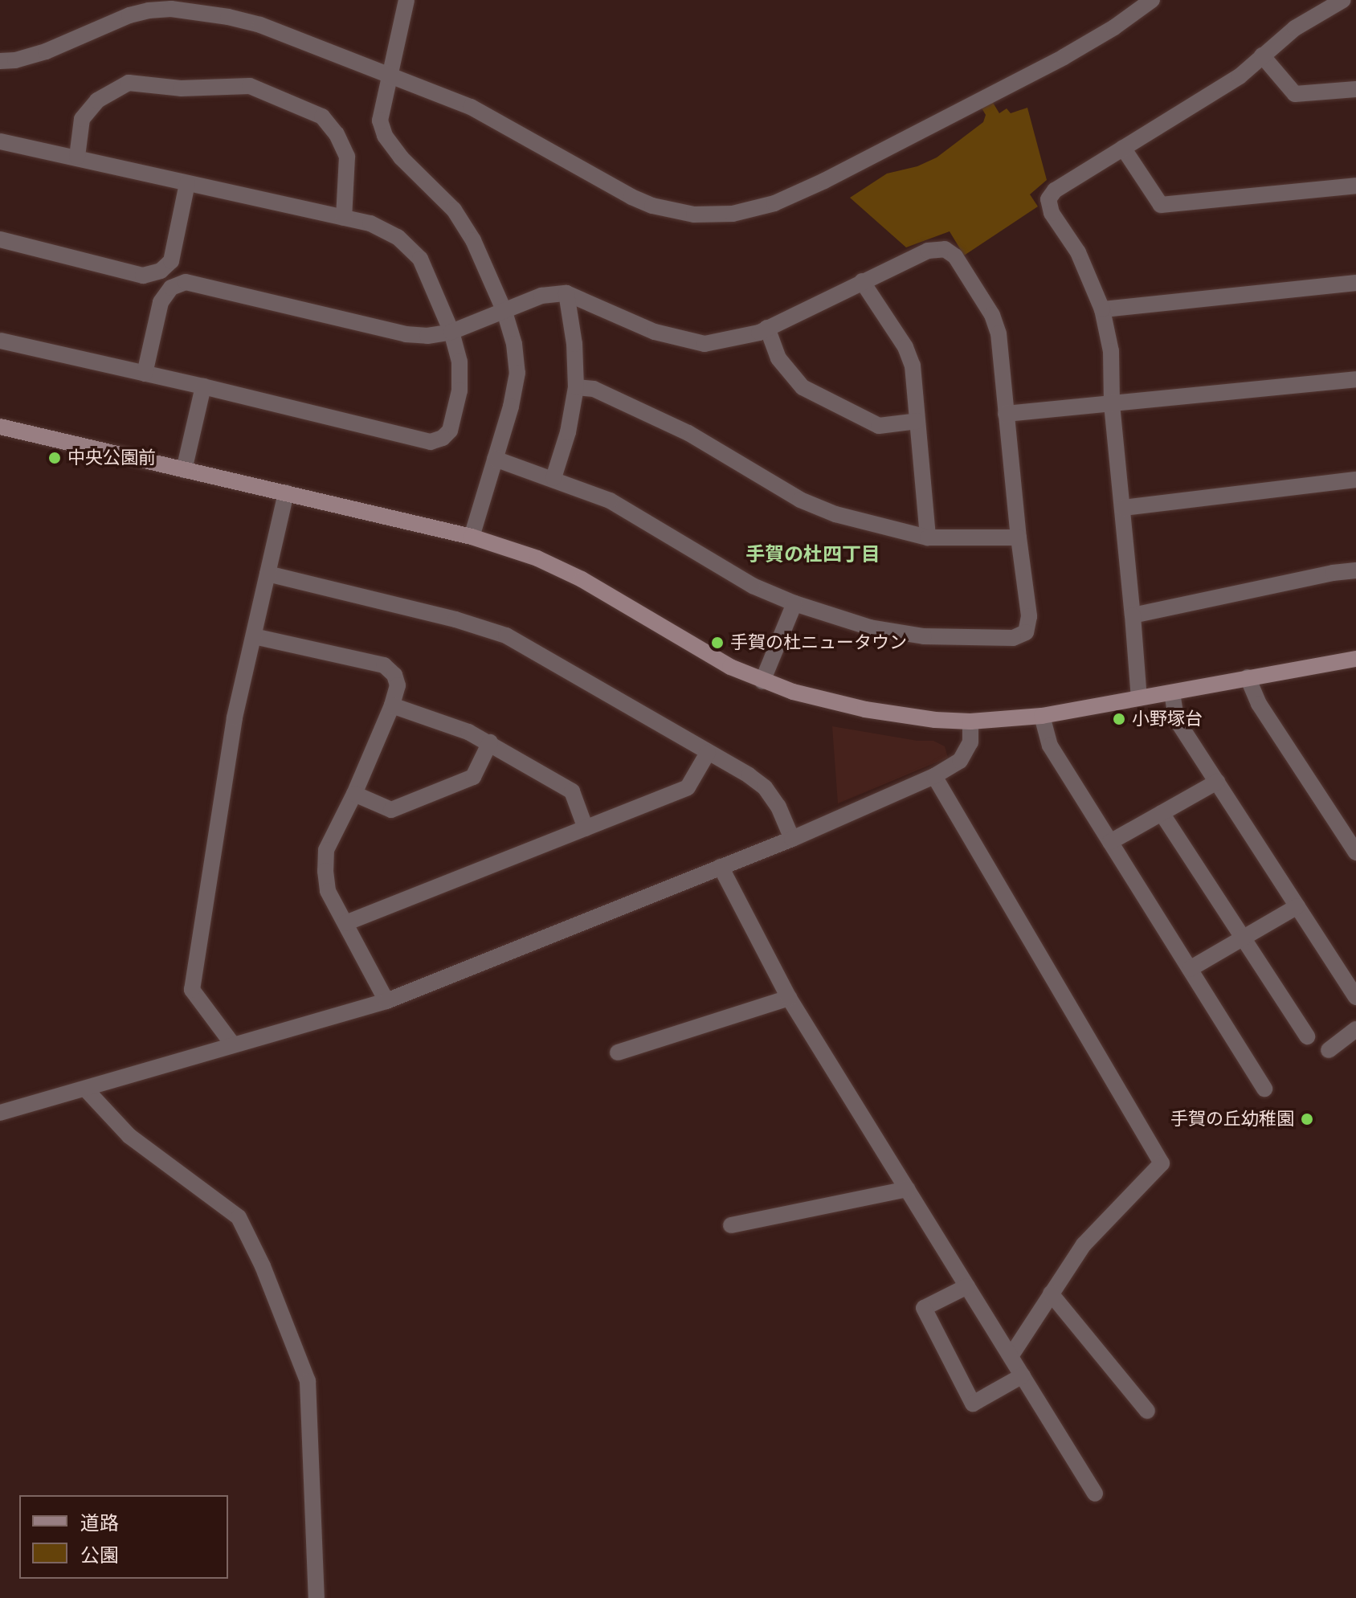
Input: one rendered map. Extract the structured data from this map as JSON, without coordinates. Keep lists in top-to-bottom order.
{
  "districts": ["手賀の杜四丁目"],
  "places": [
    "中央公園前",
    "手賀の杜ニュータウン",
    "小野塚台",
    "手賀の丘幼稚園"
  ],
  "legend": ["道路", "公園"]
}
